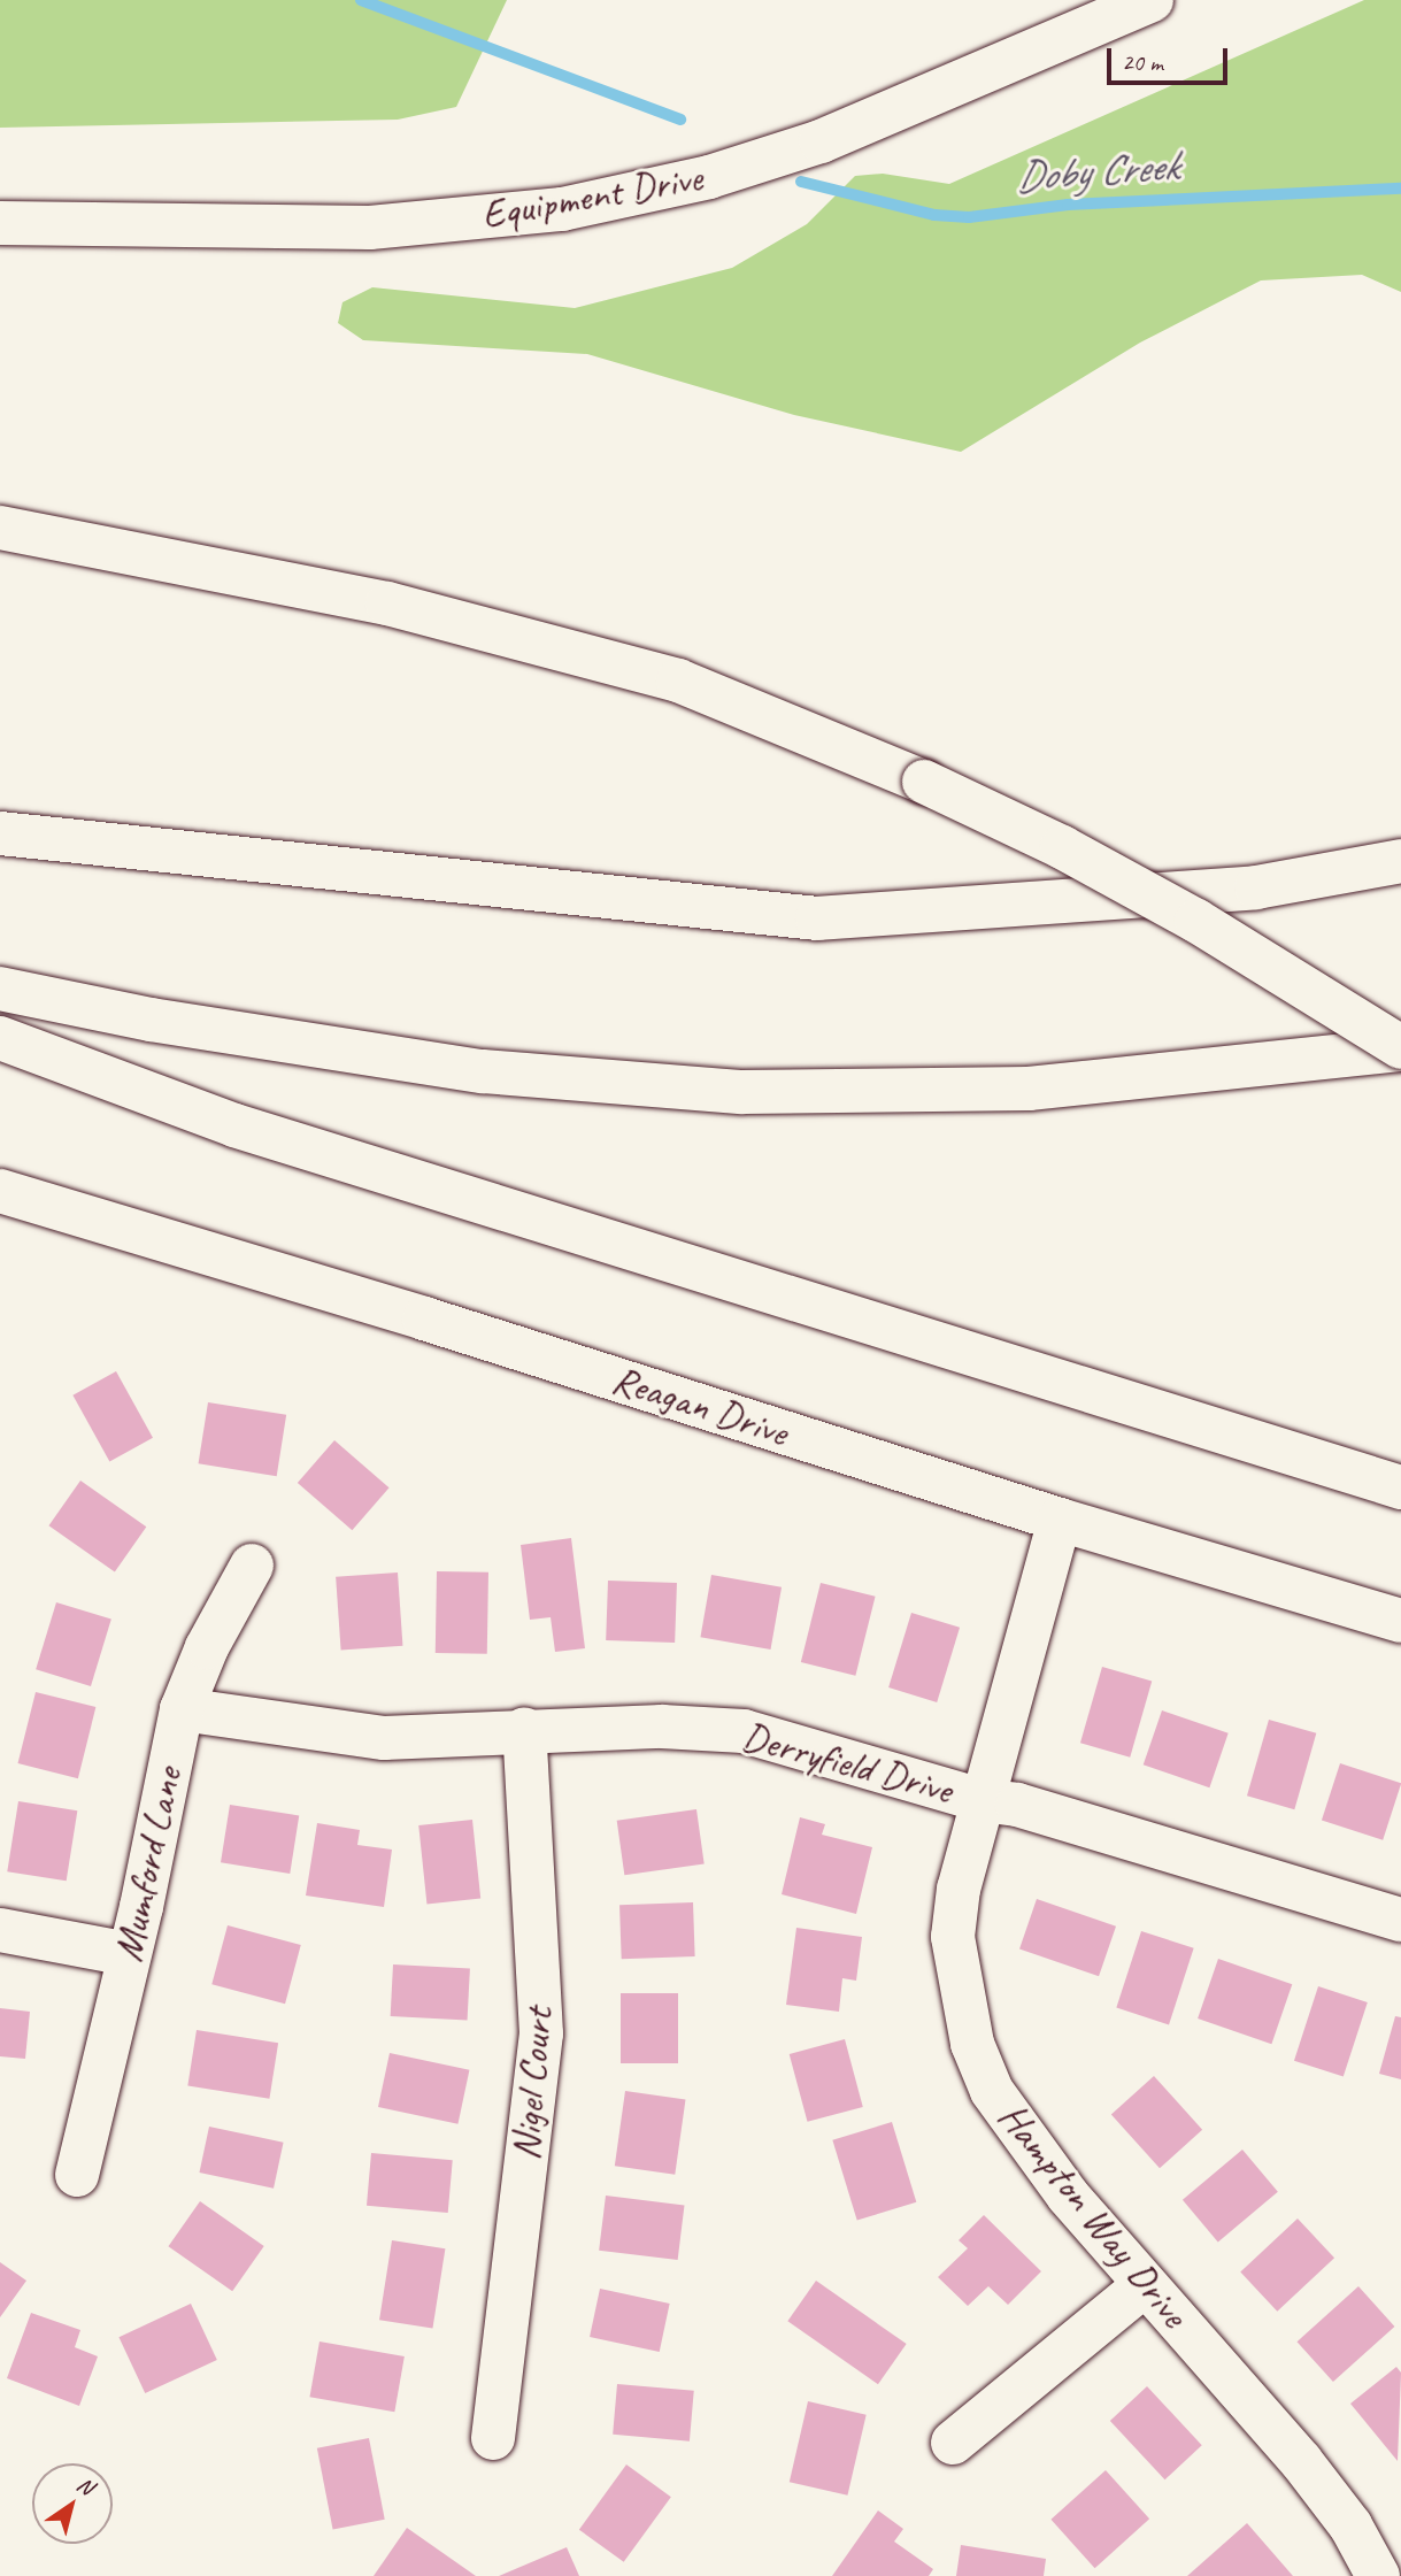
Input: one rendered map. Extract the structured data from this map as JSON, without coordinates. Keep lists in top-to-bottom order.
{
  "streets": {
    "main road": [
      "Equipment Drive",
      "Reagan Drive",
      "Derryfield Drive",
      "Mumford Lane",
      "Nigel Court",
      "Hampton Way Drive"
    ]
  },
  "crossings": [
    ["Reagan Drive", "Hampton Way Drive"],
    ["Derryfield Drive", "Mumford Lane"],
    ["Derryfield Drive", "Nigel Court"],
    ["Derryfield Drive", "Hampton Way Drive"]
  ],
  "water": ["Doby Creek"],
  "scale_bar": "20 m",
  "north": "top right"
}
